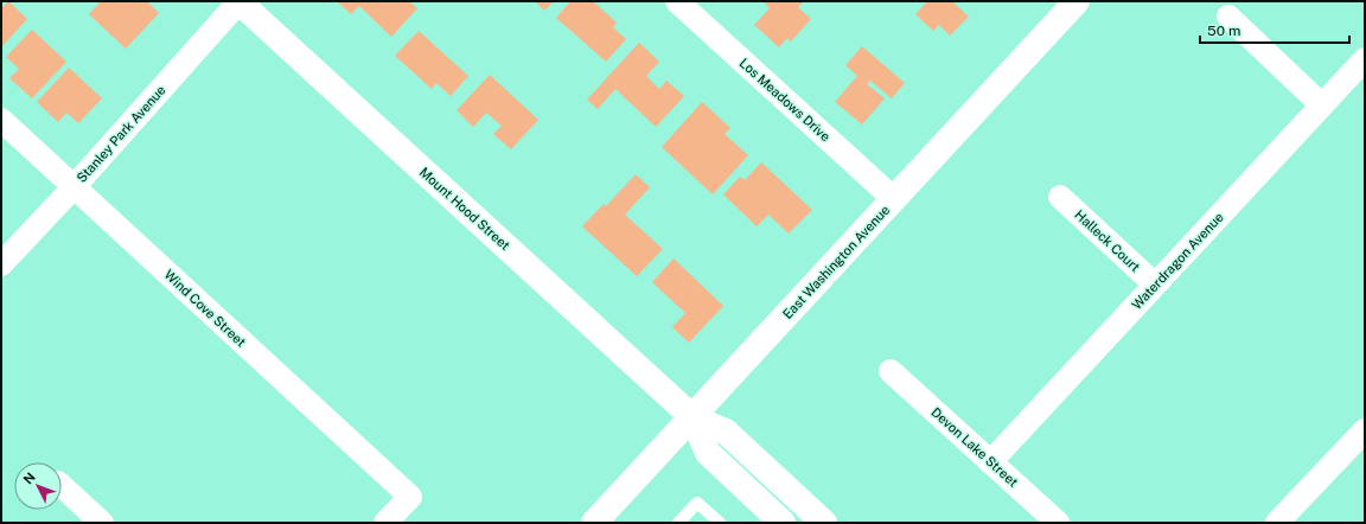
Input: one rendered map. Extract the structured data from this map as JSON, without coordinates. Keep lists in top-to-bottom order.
{
  "streets": {
    "street": [
      "Los Meadows Drive",
      "Stanley Park Avenue",
      "Mount Hood Street",
      "Halleck Court",
      "Waterdragon Avenue",
      "East Washington Avenue",
      "Wind Cove Street",
      "Devon Lake Street"
    ]
  },
  "crossings": [
    ["Los Meadows Drive", "East Washington Avenue"],
    ["Stanley Park Avenue", "Mount Hood Street"],
    ["Stanley Park Avenue", "Wind Cove Street"],
    ["Mount Hood Street", "East Washington Avenue"],
    ["Halleck Court", "Waterdragon Avenue"],
    ["Waterdragon Avenue", "Devon Lake Street"]
  ],
  "scale_bar": "50 m",
  "north": "top left"
}
